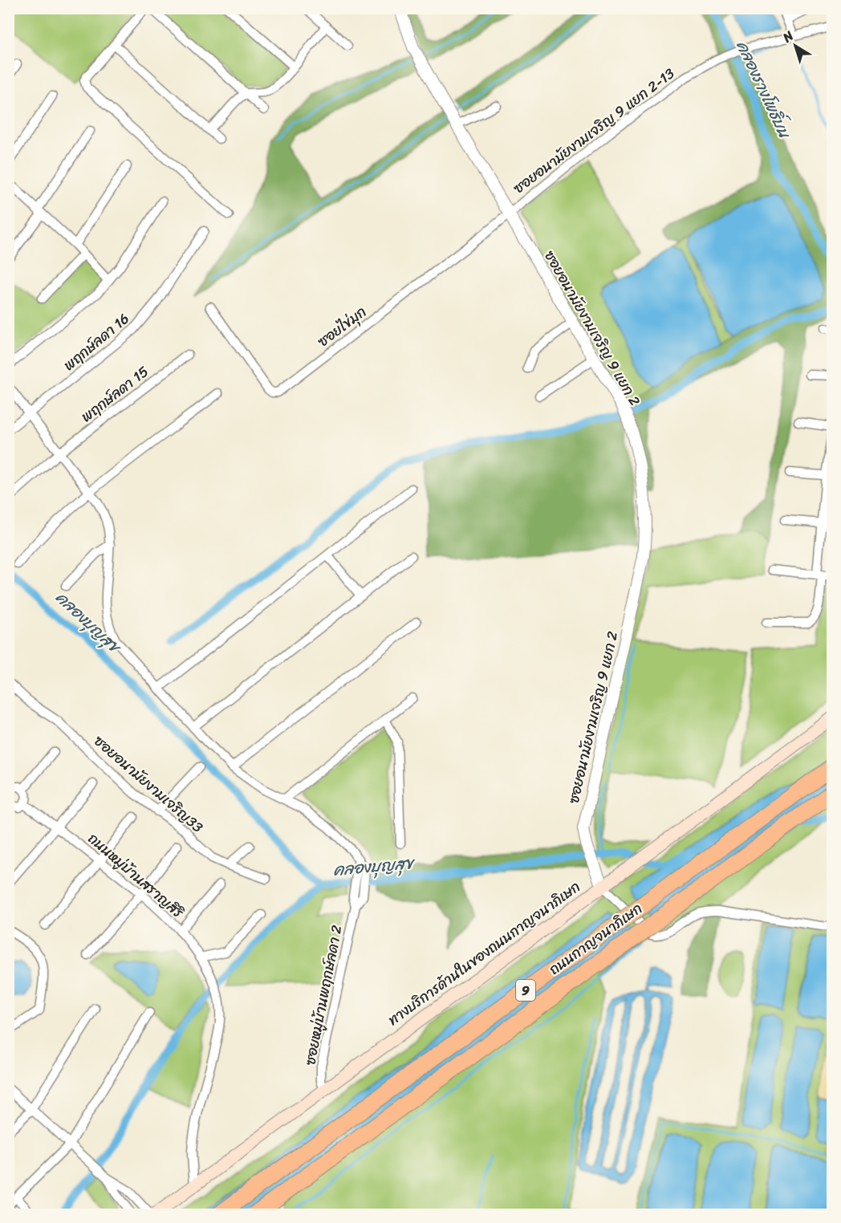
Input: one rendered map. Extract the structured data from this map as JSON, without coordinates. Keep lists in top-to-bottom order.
{
  "streets": {
    "highway": ["ถนนกาญจนาภิเษก", "9"],
    "main road": ["ทางบริการด้านในของถนนกาญจนาภิเษก"],
    "street": [
      "ซอยอนามัยงามเจริญ 9 แยก 2-13",
      "ซอยไข่มุก",
      "ซอยอนามัยงามเจริญ 9 แยก 2",
      "พฤกษ์ลดา 16",
      "พฤกษ์ลดา 15",
      "ซอยอนามัยงามเจริญ33",
      "ถนนหมู่บ้านสราญสิริ",
      "ซอยหมู่บ้านพฤกษ์ลดา 2"
    ]
  },
  "crossings": [
    ["ซอยอนามัยงามเจริญ 9 แยก 2-13", "ซอยไข่มุก"],
    ["ซอยอนามัยงามเจริญ 9 แยก 2-13", "ซอยอนามัยงามเจริญ 9 แยก 2"],
    ["ซอยไข่มุก", "ซอยอนามัยงามเจริญ 9 แยก 2"],
    ["ซอยอนามัยงามเจริญ 9 แยก 2", "ทางบริการด้านในของถนนกาญจนาภิเษก"],
    ["ถนนหมู่บ้านสราญสิริ", "ทางบริการด้านในของถนนกาญจนาภิเษก"],
    ["ทางบริการด้านในของถนนกาญจนาภิเษก", "ซอยหมู่บ้านพฤกษ์ลดา 2"]
  ],
  "water": ["คลองรางโพธิ์บน", "คลองบุญสุข"],
  "north": "top left"
}
